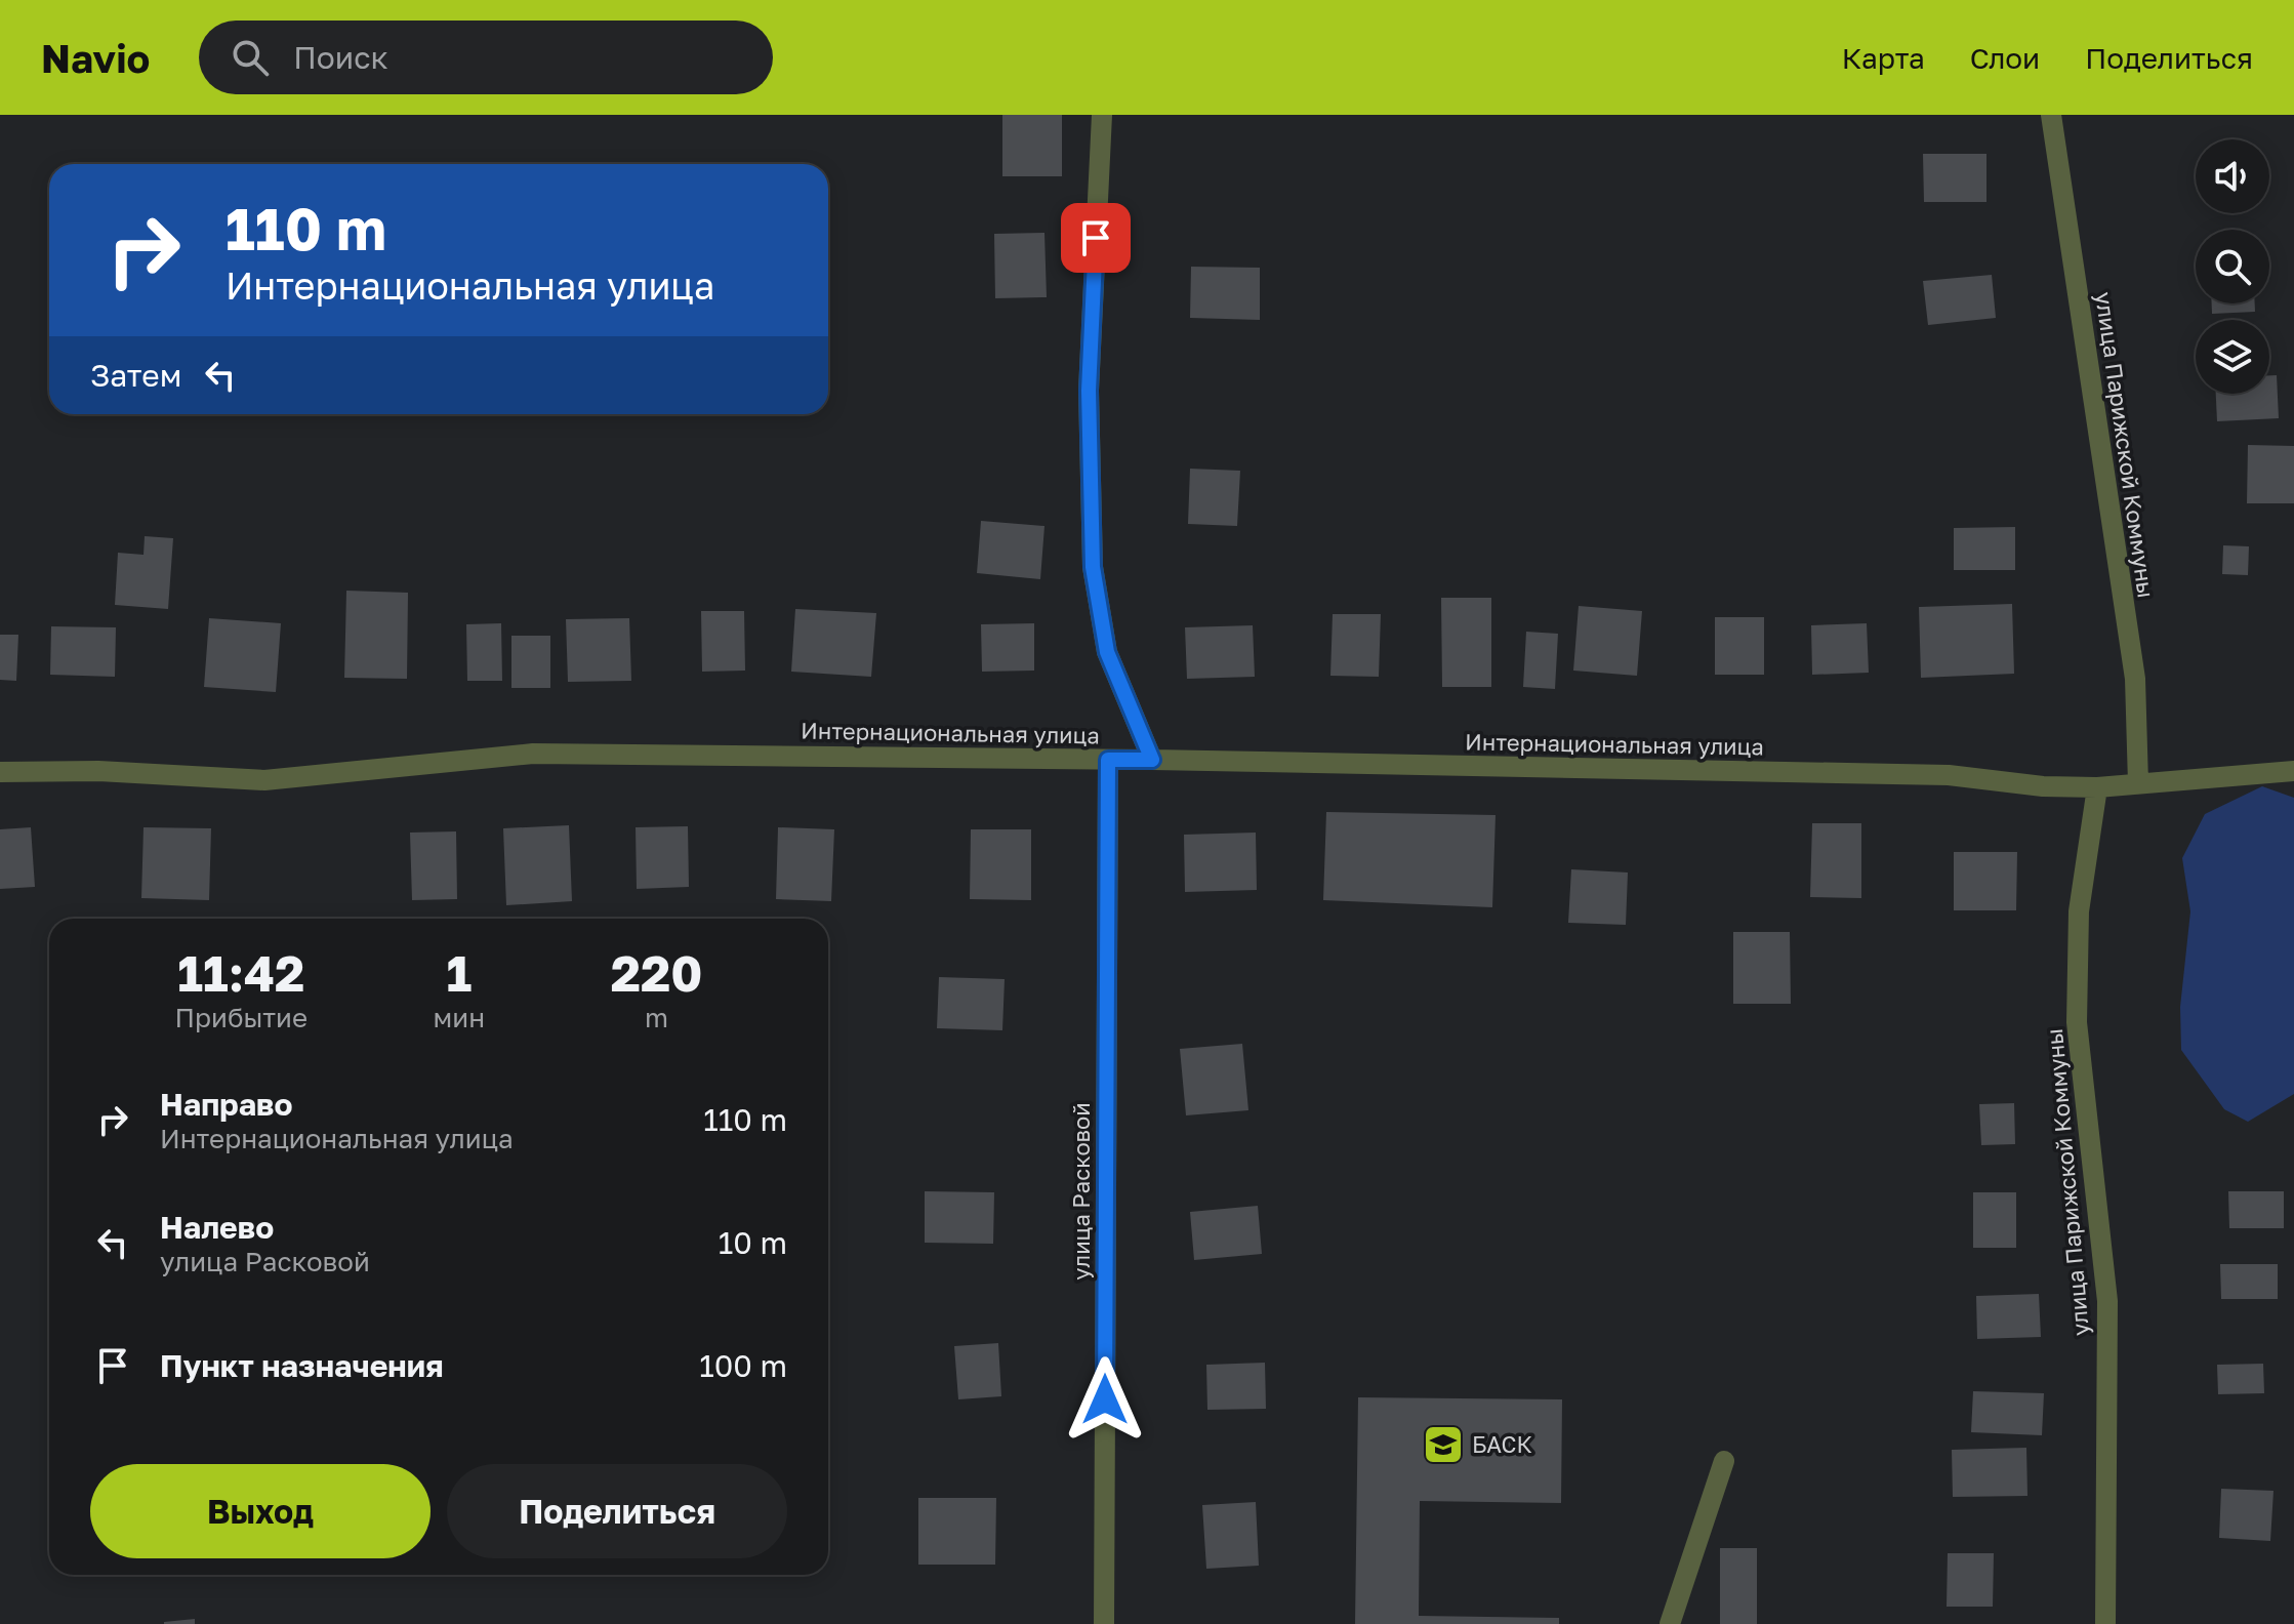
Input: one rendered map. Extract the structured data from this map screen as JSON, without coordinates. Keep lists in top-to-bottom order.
{
  "streets": {
    "street": ["улица Парижской Коммуны", "Интернациональная улица", "улица Расковой"]
  },
  "crossings": [
    ["улица Парижской Коммуны", "Интернациональная улица"],
    ["Интернациональная улица", "улица Расковой"]
  ],
  "places": {
    "school or university": ["БАСК"]
  },
  "page": {
    "header": "Navio",
    "search": "Поиск",
    "nav": ["Карта", "Слои", "Поделиться"],
    "turn": ["110 m", "Интернациональная улица"],
    "then": "Затем",
    "eta": [
      "11:42",
      "Прибытие",
      "1",
      "мин",
      "220",
      "m"
    ],
    "list": [
      {
        "name": "Направо",
        "note": "Интернациональная улица",
        "value": "110 m"
      },
      {
        "name": "Налево",
        "note": "улица Расковой",
        "value": "10 m"
      },
      {
        "name": "Пункт назначения",
        "value": "100 m"
      }
    ],
    "buttons": ["Выход", "Поделиться"]
  }
}
